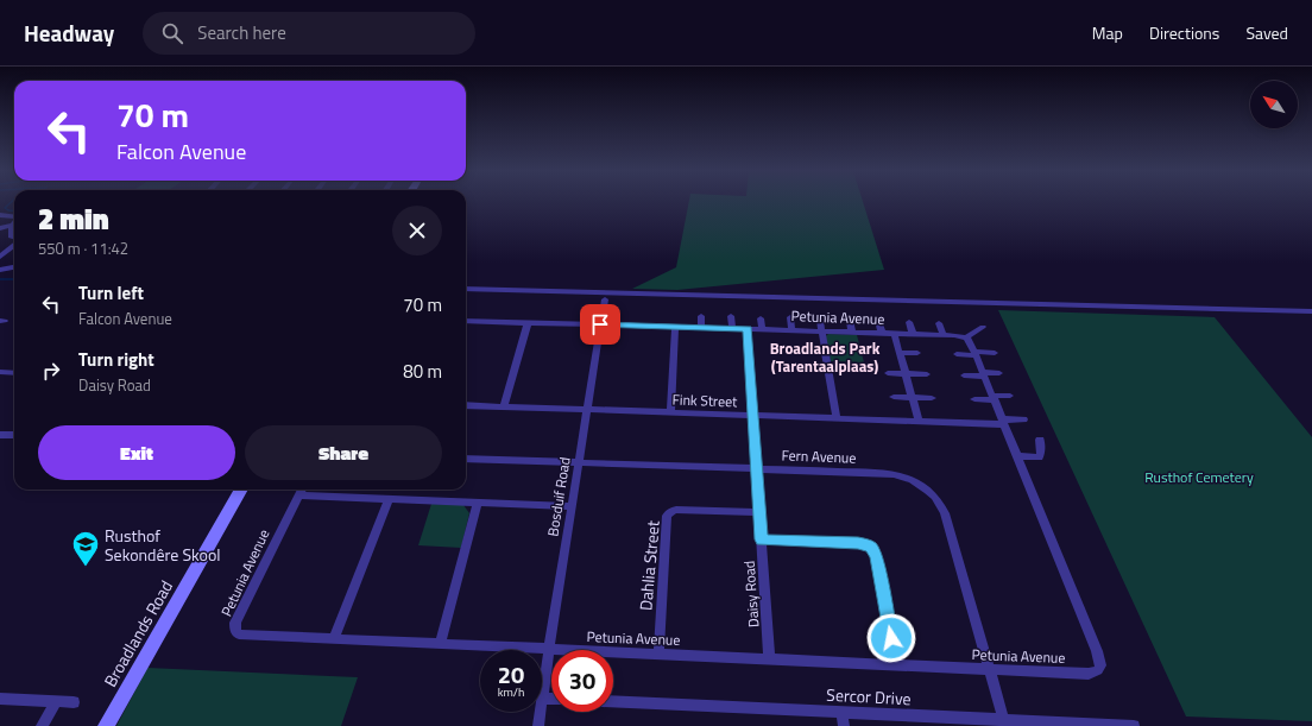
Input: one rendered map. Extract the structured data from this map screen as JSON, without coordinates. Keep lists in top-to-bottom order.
{
  "streets": {
    "main road": ["Broadlands Road"],
    "street": [
      "Petunia Avenue",
      "Fink Street",
      "Fern Avenue",
      "Bosduif Road",
      "Dahlia Street",
      "Daisy Road",
      "Sercor Drive"
    ]
  },
  "crossings": [
    ["Petunia Avenue", "Fink Street"],
    ["Petunia Avenue", "Fern Avenue"],
    ["Petunia Avenue", "Bosduif Road"],
    ["Petunia Avenue", "Dahlia Street"],
    ["Petunia Avenue", "Daisy Road"],
    ["Fink Street", "Bosduif Road"],
    ["Fink Street", "Daisy Road"],
    ["Fern Avenue", "Bosduif Road"],
    ["Fern Avenue", "Daisy Road"],
    ["Fern Avenue", "Sercor Drive"],
    ["Dahlia Street", "Daisy Road"]
  ],
  "districts": ["Broadlands Park (Tarentaalplaas)"],
  "parks": ["Rusthof Cemetery"],
  "places": {
    "school or university": ["Rusthof Sekondêre Skool"]
  },
  "north": "top left",
  "page": {
    "header": "Headway",
    "search": "Search here",
    "nav": ["Map", "Directions", "Saved"],
    "turn": ["70 m", "Falcon Avenue"],
    "heading": ["2 min", "550 m · 11:42"],
    "list": [
      {
        "name": "Turn left",
        "note": "Falcon Avenue",
        "value": "70 m"
      },
      {
        "name": "Turn right",
        "note": "Daisy Road",
        "value": "80 m"
      }
    ],
    "buttons": ["Exit", "Share"],
    "speed": "20 km/h",
    "limit": "30"
  }
}
